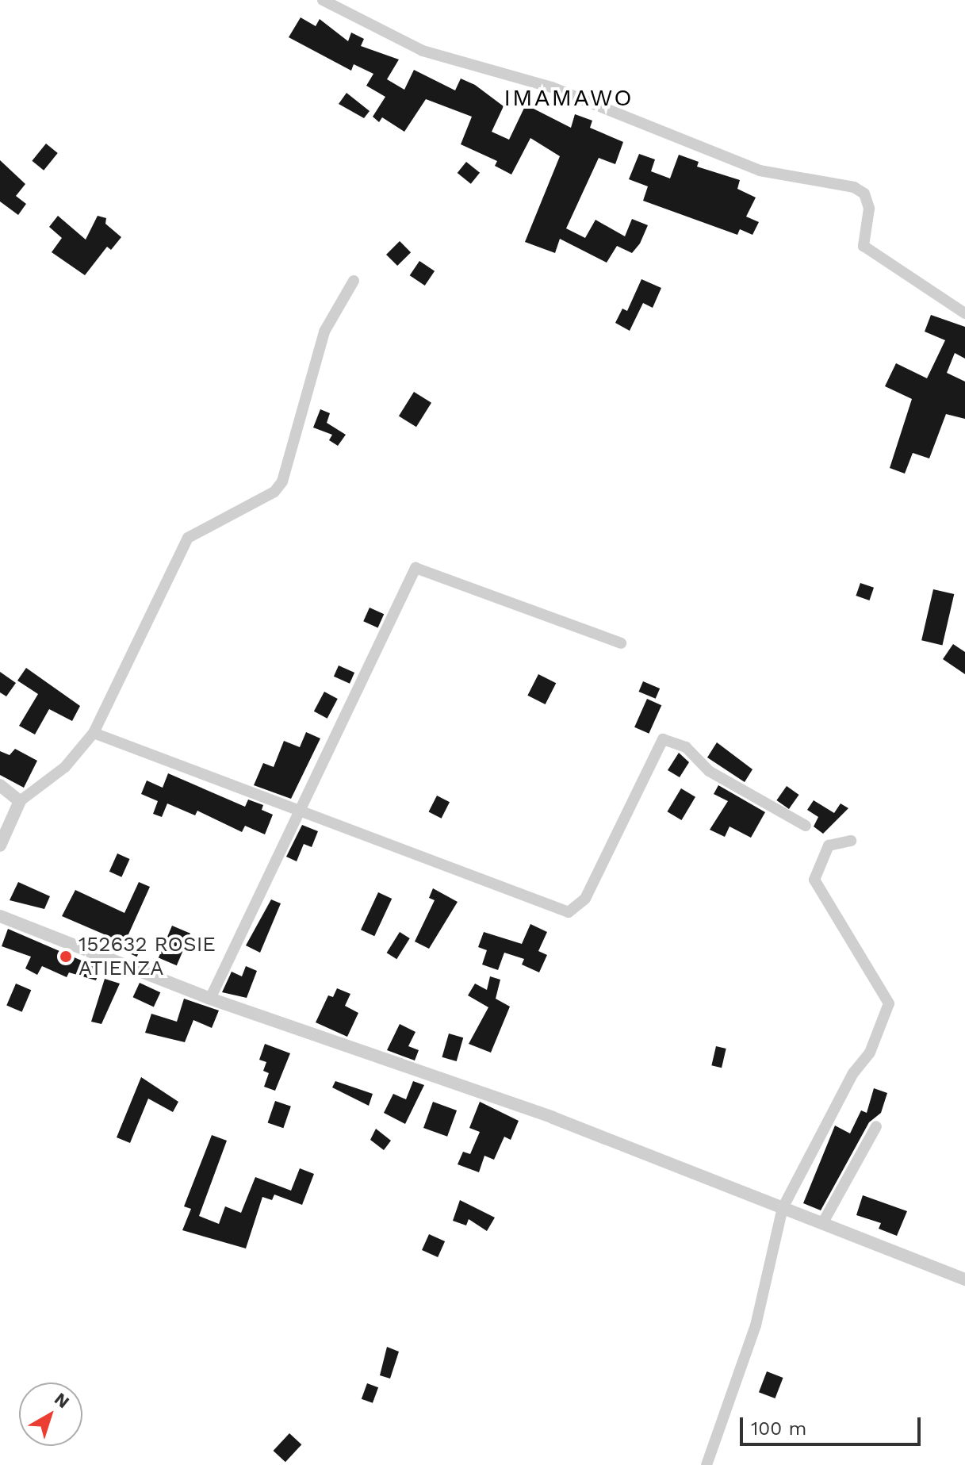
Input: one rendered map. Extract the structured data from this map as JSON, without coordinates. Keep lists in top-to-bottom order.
{
  "districts": ["IMAMAWO"],
  "places": ["152632 ROSIE ATIENZA"],
  "scale_bar": "100 m",
  "north": "top right"
}
